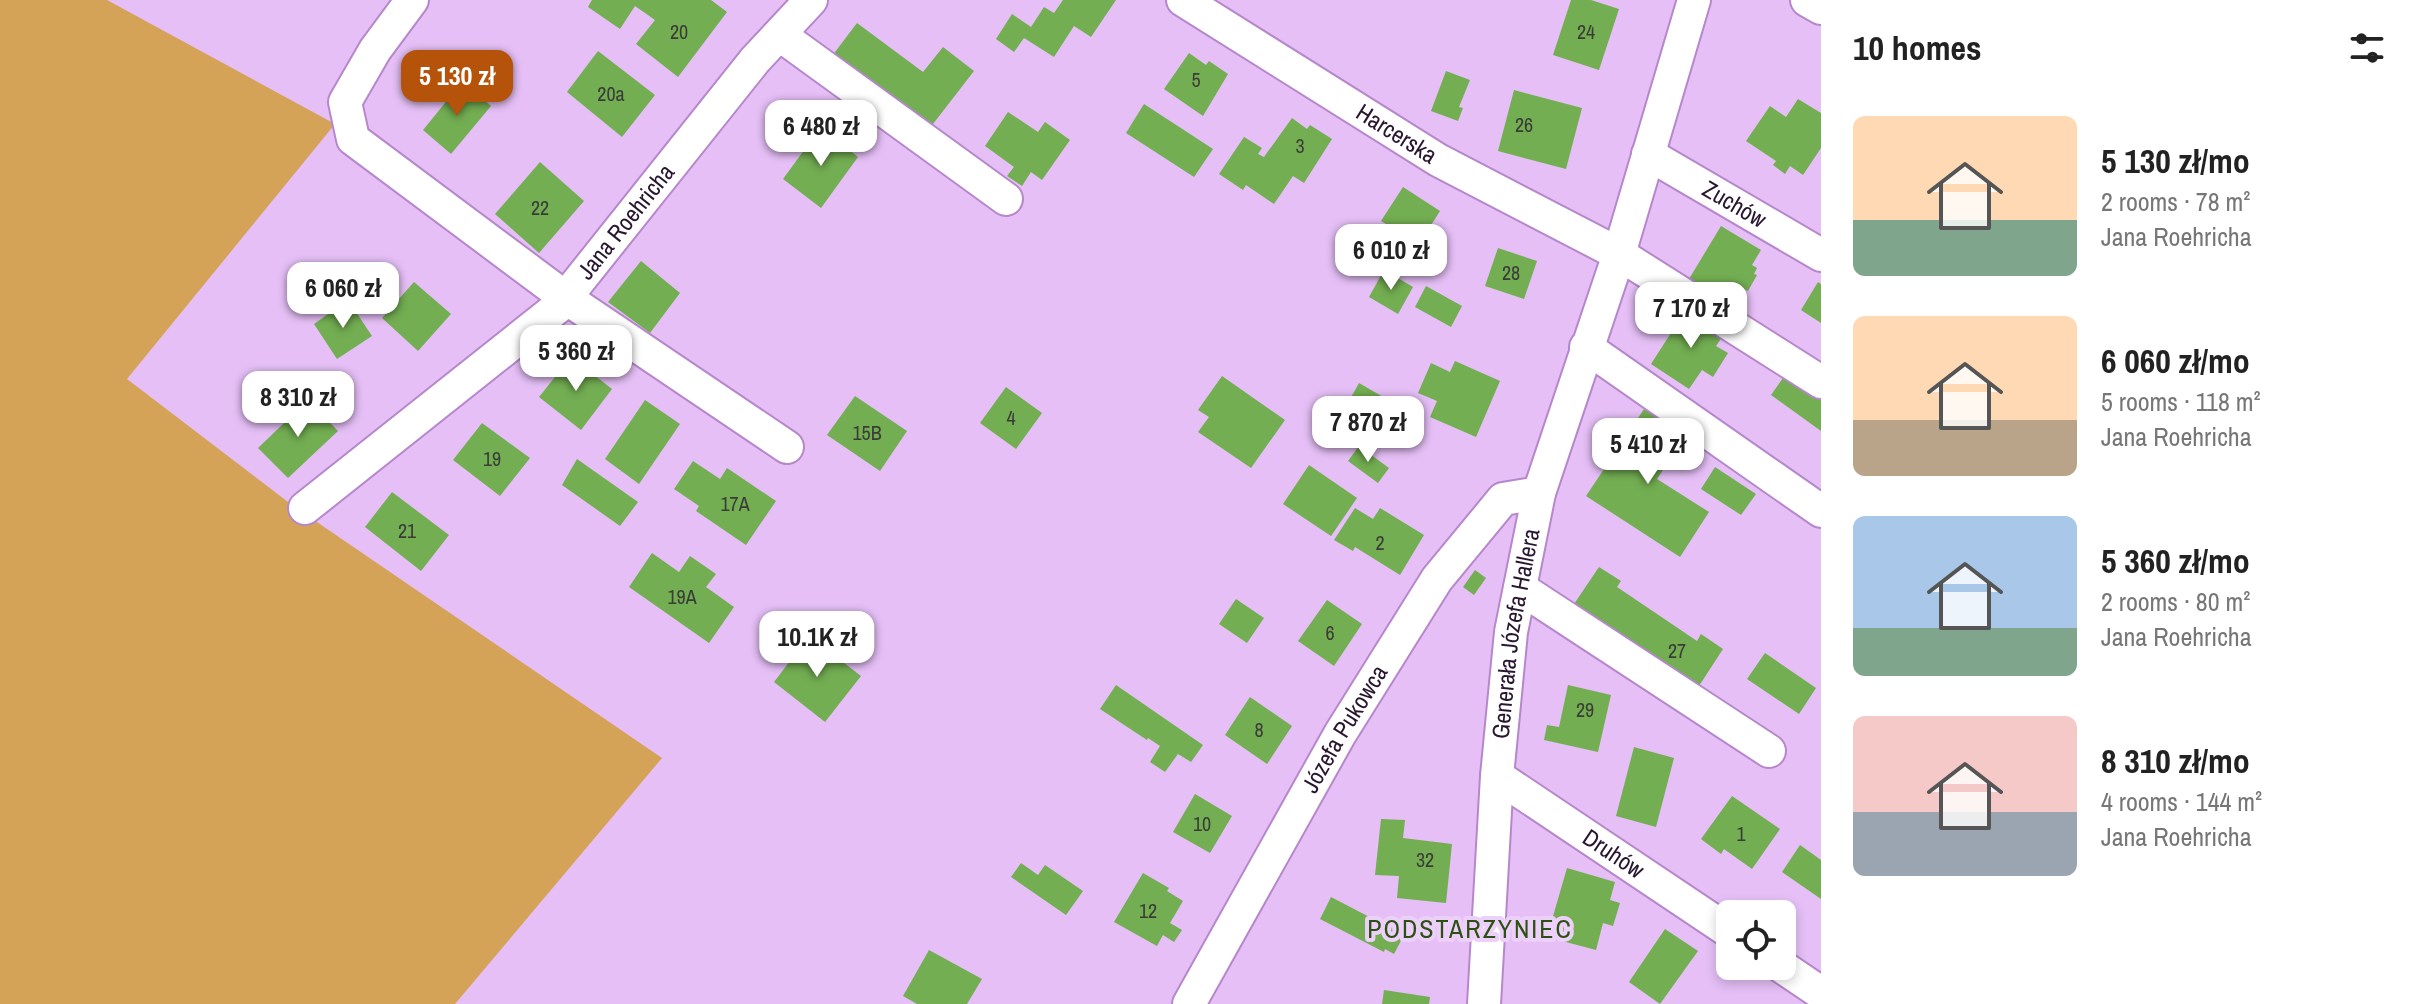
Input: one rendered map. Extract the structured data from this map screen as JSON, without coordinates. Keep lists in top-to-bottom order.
{
  "streets": {
    "street": [
      "Harcerska",
      "Zuchów",
      "Jana Roehricha",
      "Generała Józefa Hallera",
      "Józefa Pukowca",
      "Druhów"
    ]
  },
  "crossings": [
    ["Harcerska", "Generała Józefa Hallera"],
    ["Zuchów", "Generała Józefa Hallera"],
    ["Generała Józefa Hallera", "Józefa Pukowca"],
    ["Generała Józefa Hallera", "Druhów"]
  ],
  "districts": ["PODSTARZYNIEC"],
  "house_numbers": [
    "20",
    "24",
    "5",
    "20a",
    "26",
    "3",
    "22",
    "28",
    "4",
    "15B",
    "19",
    "17A",
    "21",
    "2",
    "19A",
    "6",
    "27",
    "29",
    "8",
    "10",
    "1",
    "32",
    "12"
  ],
  "page": {
    "heading": "10 homes",
    "price": [
      "5 130 zł",
      "6 480 zł",
      "6 010 zł",
      "6 060 zł",
      "7 170 zł",
      "5 360 zł",
      "8 310 zł",
      "7 870 zł",
      "5 410 zł",
      "10.1K zł"
    ],
    "list": [
      {
        "name": "5 130 zł/mo",
        "note": "2 rooms · 78 m² · Jana Roehricha"
      },
      {
        "name": "6 060 zł/mo",
        "note": "5 rooms · 118 m² · Jana Roehricha"
      },
      {
        "name": "5 360 zł/mo",
        "note": "2 rooms · 80 m² · Jana Roehricha"
      },
      {
        "name": "8 310 zł/mo",
        "note": "4 rooms · 144 m² · Jana Roehricha"
      }
    ]
  }
}
